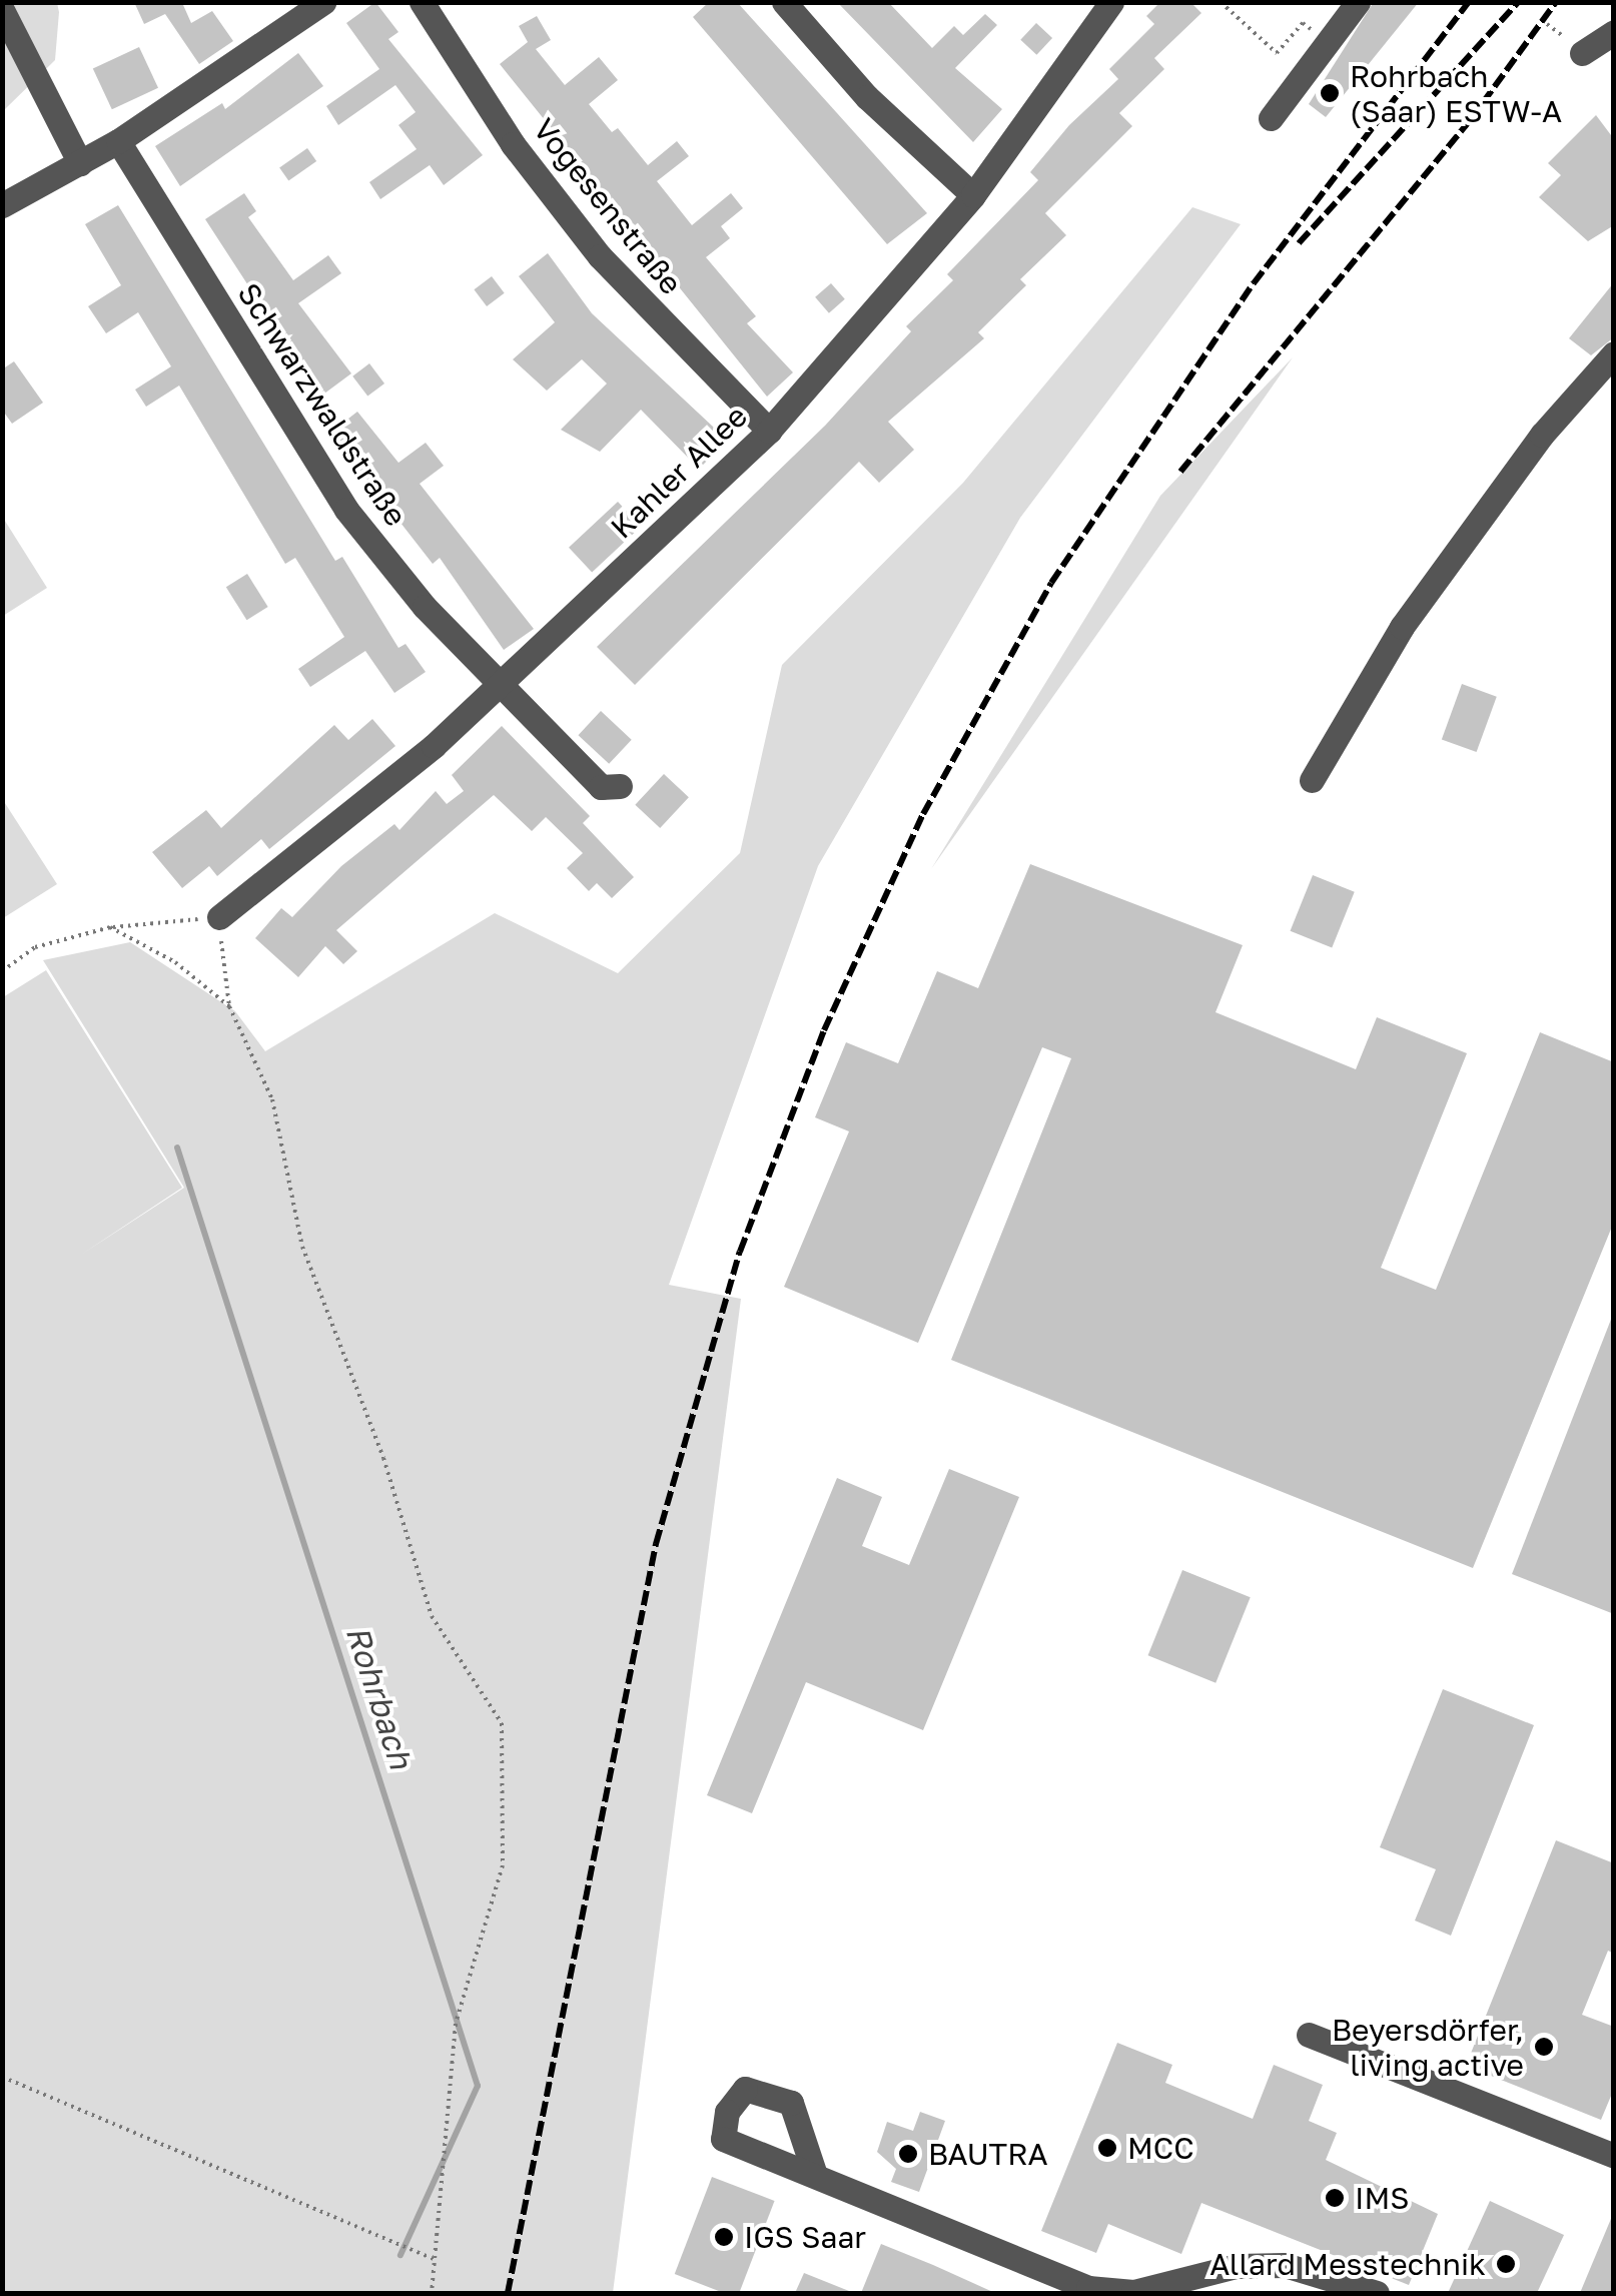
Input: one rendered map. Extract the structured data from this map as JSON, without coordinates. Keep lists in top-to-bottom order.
{
  "streets": {
    "street": ["Vogesenstraße", "Schwarzwaldstraße", "Kahler Allee"]
  },
  "crossings": [
    ["Vogesenstraße", "Kahler Allee"],
    ["Schwarzwaldstraße", "Kahler Allee"]
  ],
  "water": ["Rohrbach"],
  "places": [
    "Rohrbach (Saar) ESTW-A",
    "Beyersdörfer, living active",
    "MCC",
    "BAUTRA",
    "IMS",
    "IGS Saar",
    "Allard Messtechnik"
  ]
}
